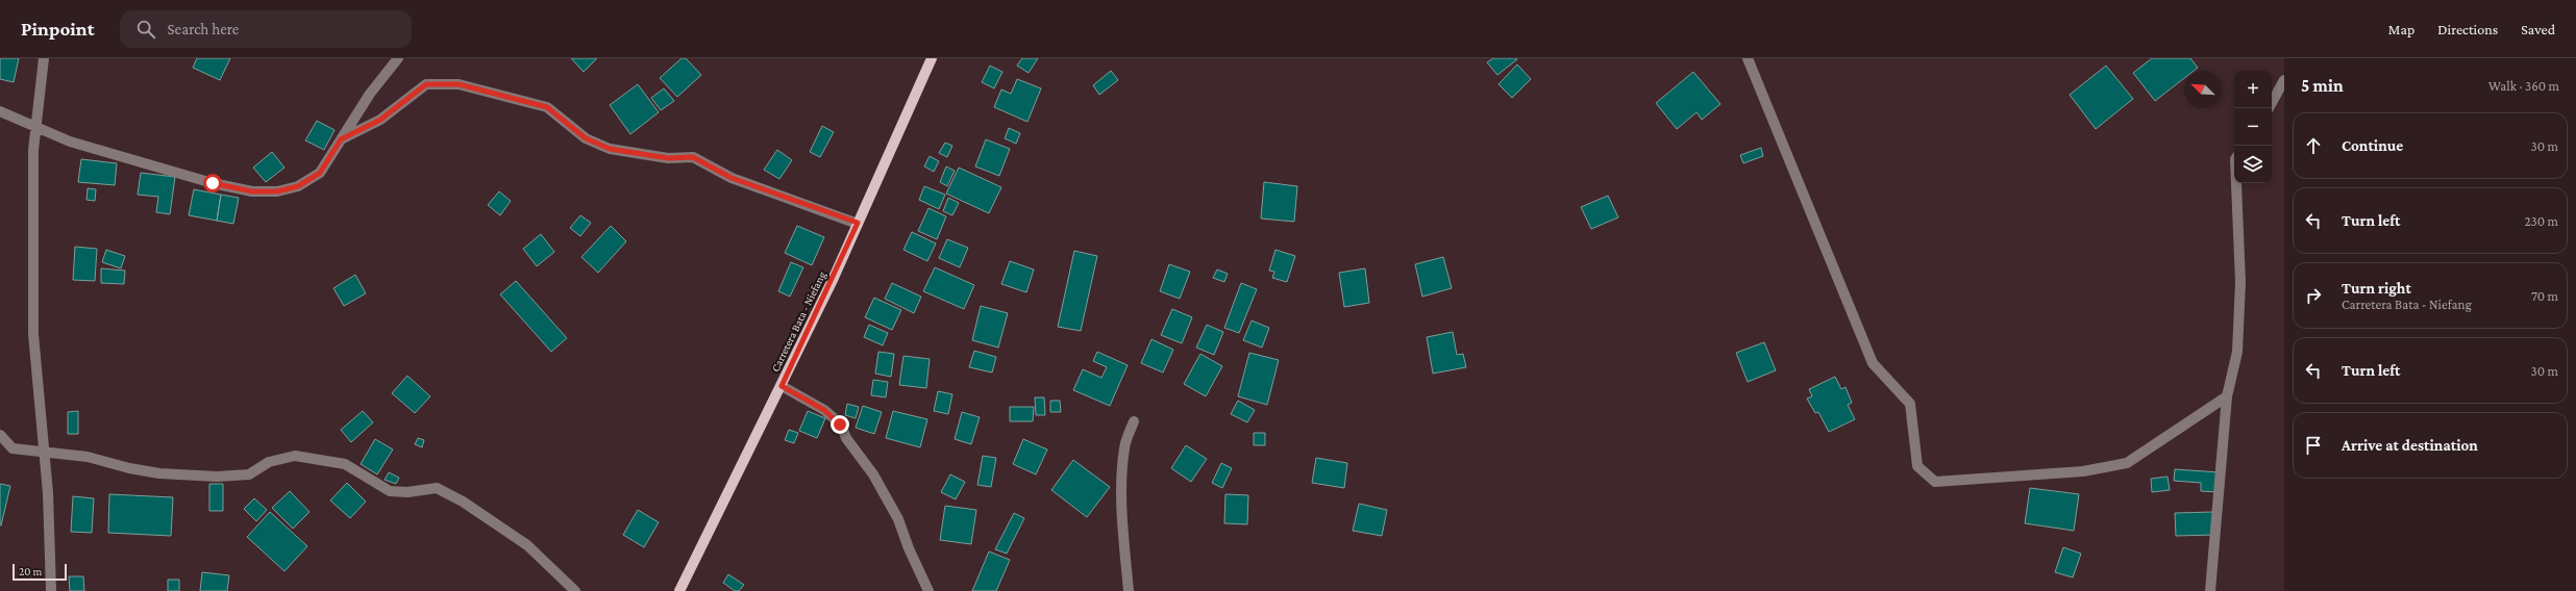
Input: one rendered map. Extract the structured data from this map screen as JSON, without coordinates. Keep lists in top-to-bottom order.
{
  "streets": {
    "main road": ["Carretera Bata - Niefang"]
  },
  "scale_bar": "20 m",
  "north": "top left",
  "page": {
    "header": "Pinpoint",
    "search": "Search here",
    "nav": ["Map", "Directions", "Saved"],
    "heading": ["5 min", "Walk · 360 m"],
    "map_buttons": ["+", "−"],
    "list": [
      ["Continue", "30 m"],
      ["Turn left", "230 m"],
      ["Turn right", "Carretera Bata - Niefang", "70 m"],
      ["Turn left", "30 m"],
      "Arrive at destination"
    ],
    "scale": "20 m"
  }
}
